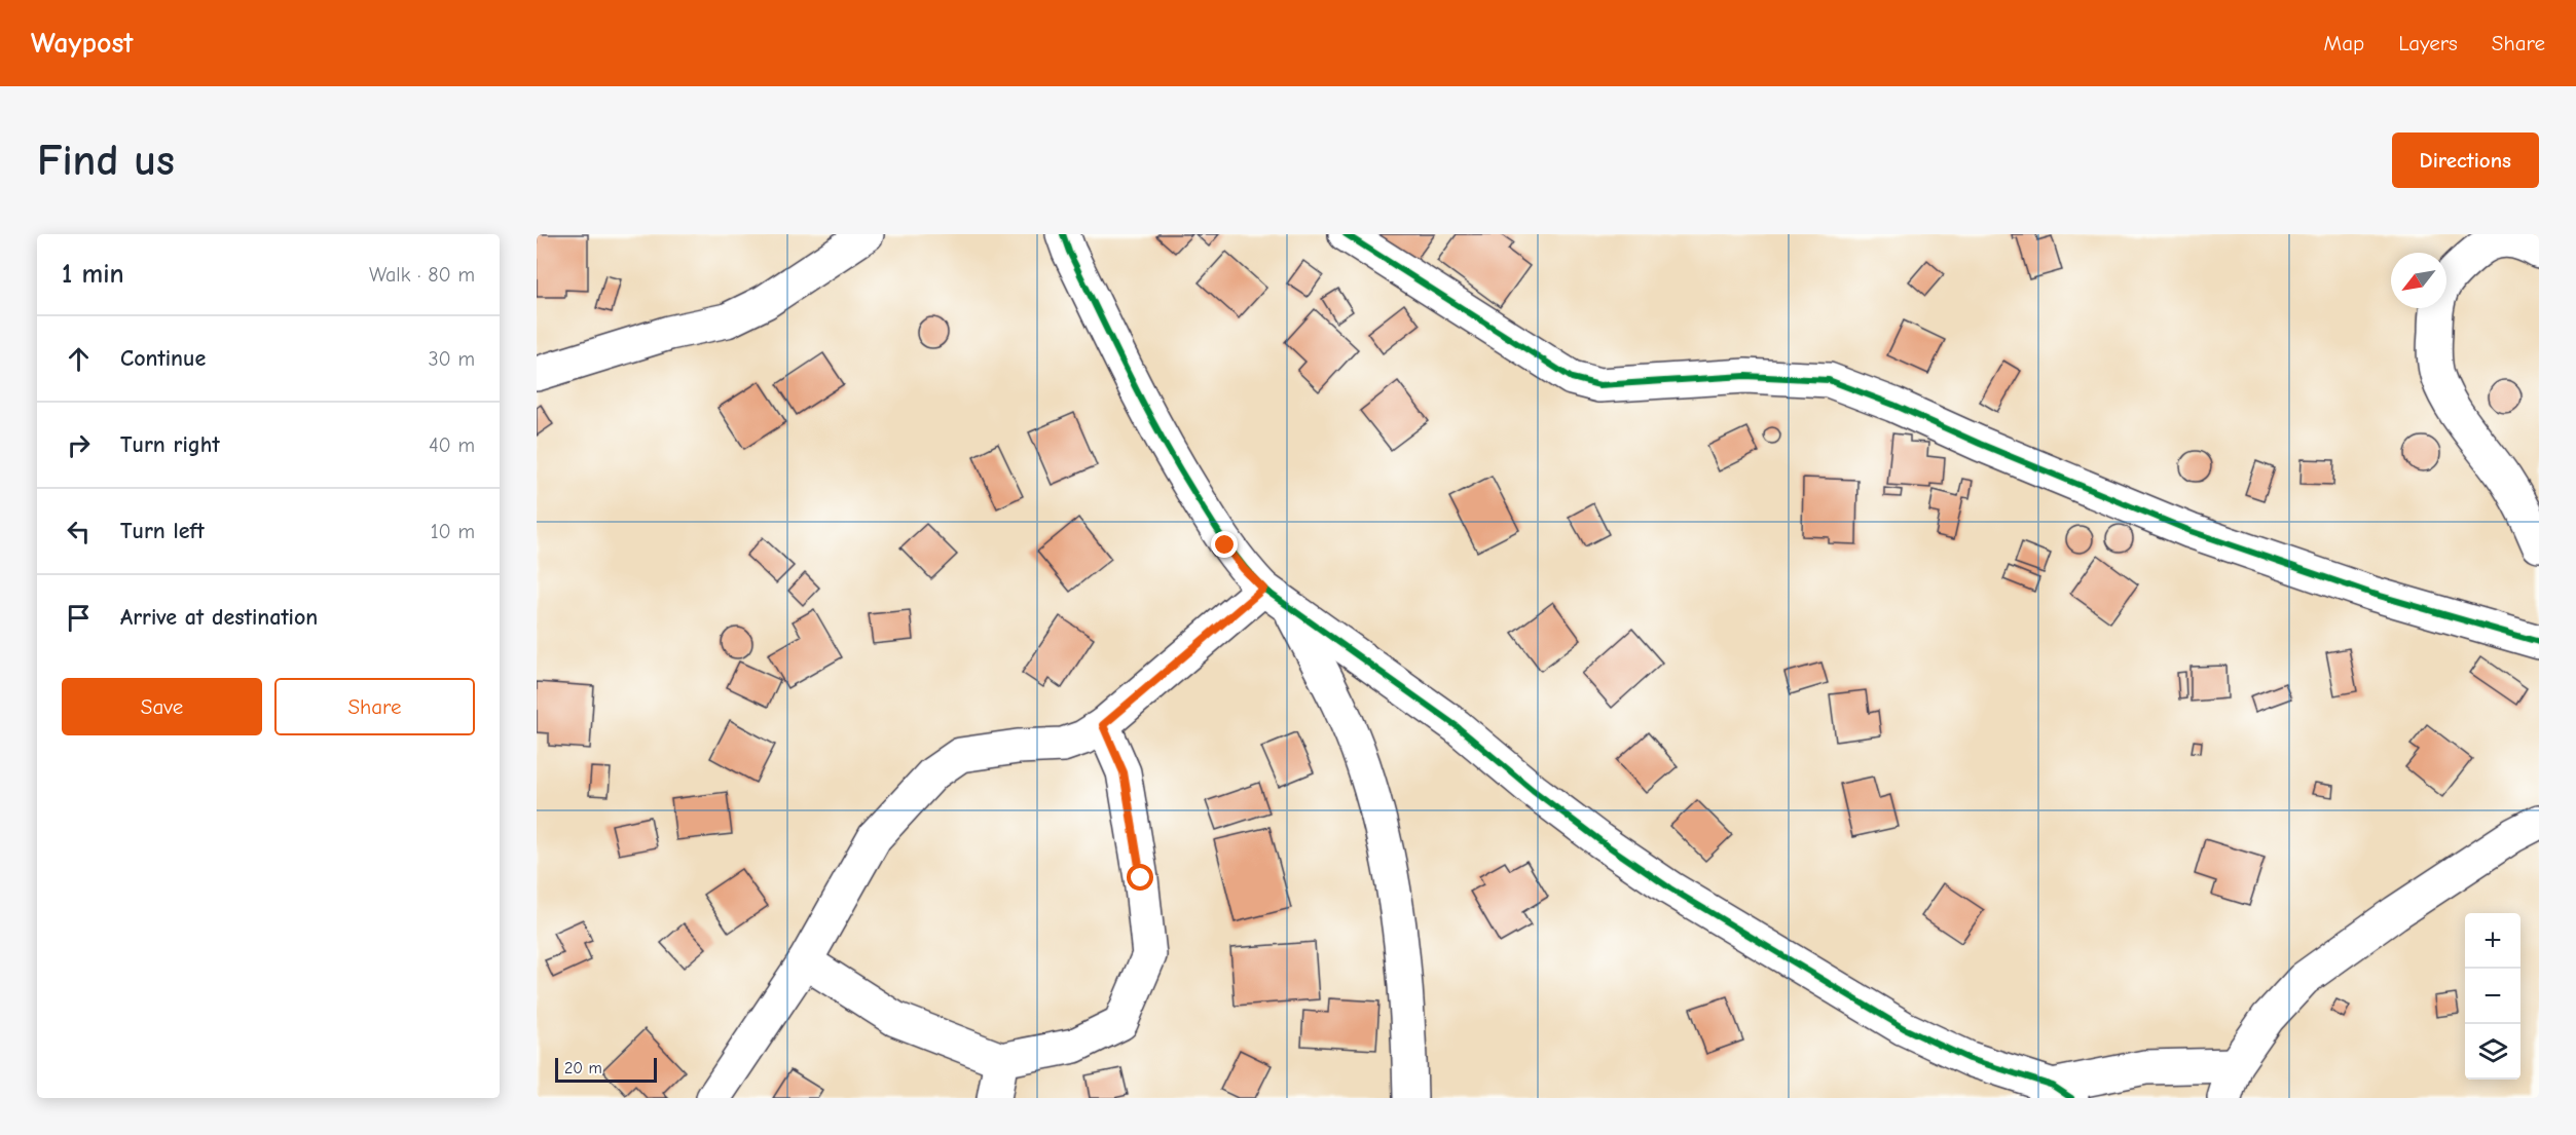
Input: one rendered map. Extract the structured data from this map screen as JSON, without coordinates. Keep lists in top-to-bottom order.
{
  "scale_bar": "20 m",
  "north": "bottom left",
  "page": {
    "header": "Waypost",
    "nav": ["Map", "Layers", "Share"],
    "buttons": [
      "Directions",
      ["Save", "Share"]
    ],
    "title": "Find us",
    "heading": ["1 min", "Walk · 80 m"],
    "list": [
      ["Continue", "30 m"],
      ["Turn right", "40 m"],
      ["Turn left", "10 m"],
      "Arrive at destination"
    ],
    "map_buttons": ["+", "−"],
    "scale": "20 m"
  }
}
